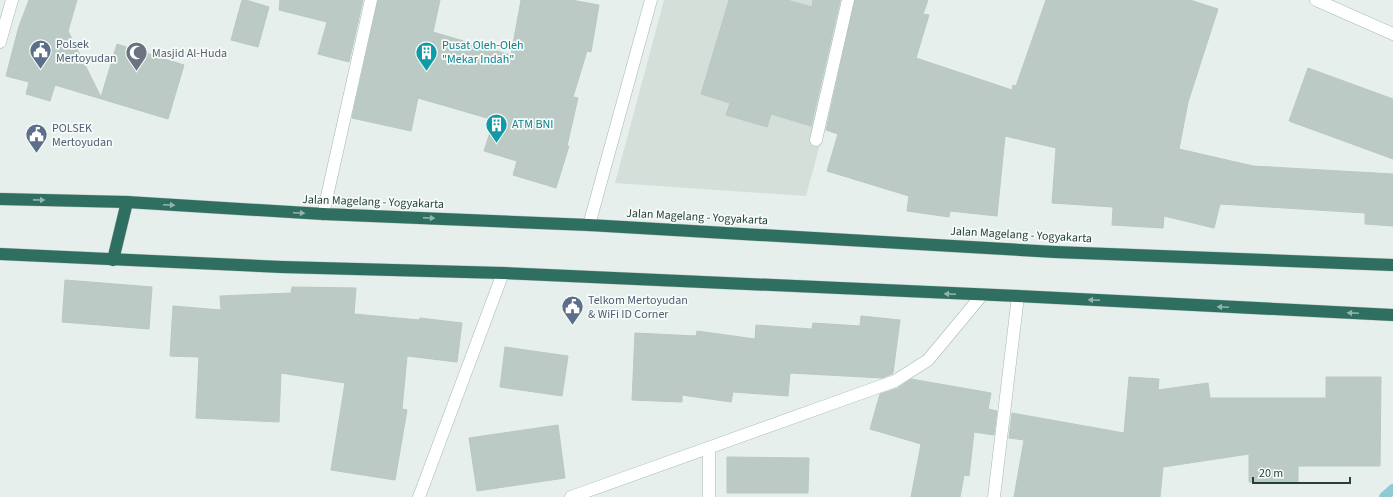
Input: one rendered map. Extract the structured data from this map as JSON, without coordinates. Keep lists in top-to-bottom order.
{
  "streets": {
    "highway": ["Jalan Magelang - Yogyakarta"]
  },
  "places": {
    "public building": ["Polsek Mertoyudan", "POLSEK Mertoyudan", "Telkom Mertoyudan & WiFi ID Corner"],
    "building": ["Pusat Oleh-Oleh \"Mekar Indah\"", "ATM BNI"],
    "mosque": ["Masjid Al-Huda"]
  },
  "scale_bar": "20 m"
}
